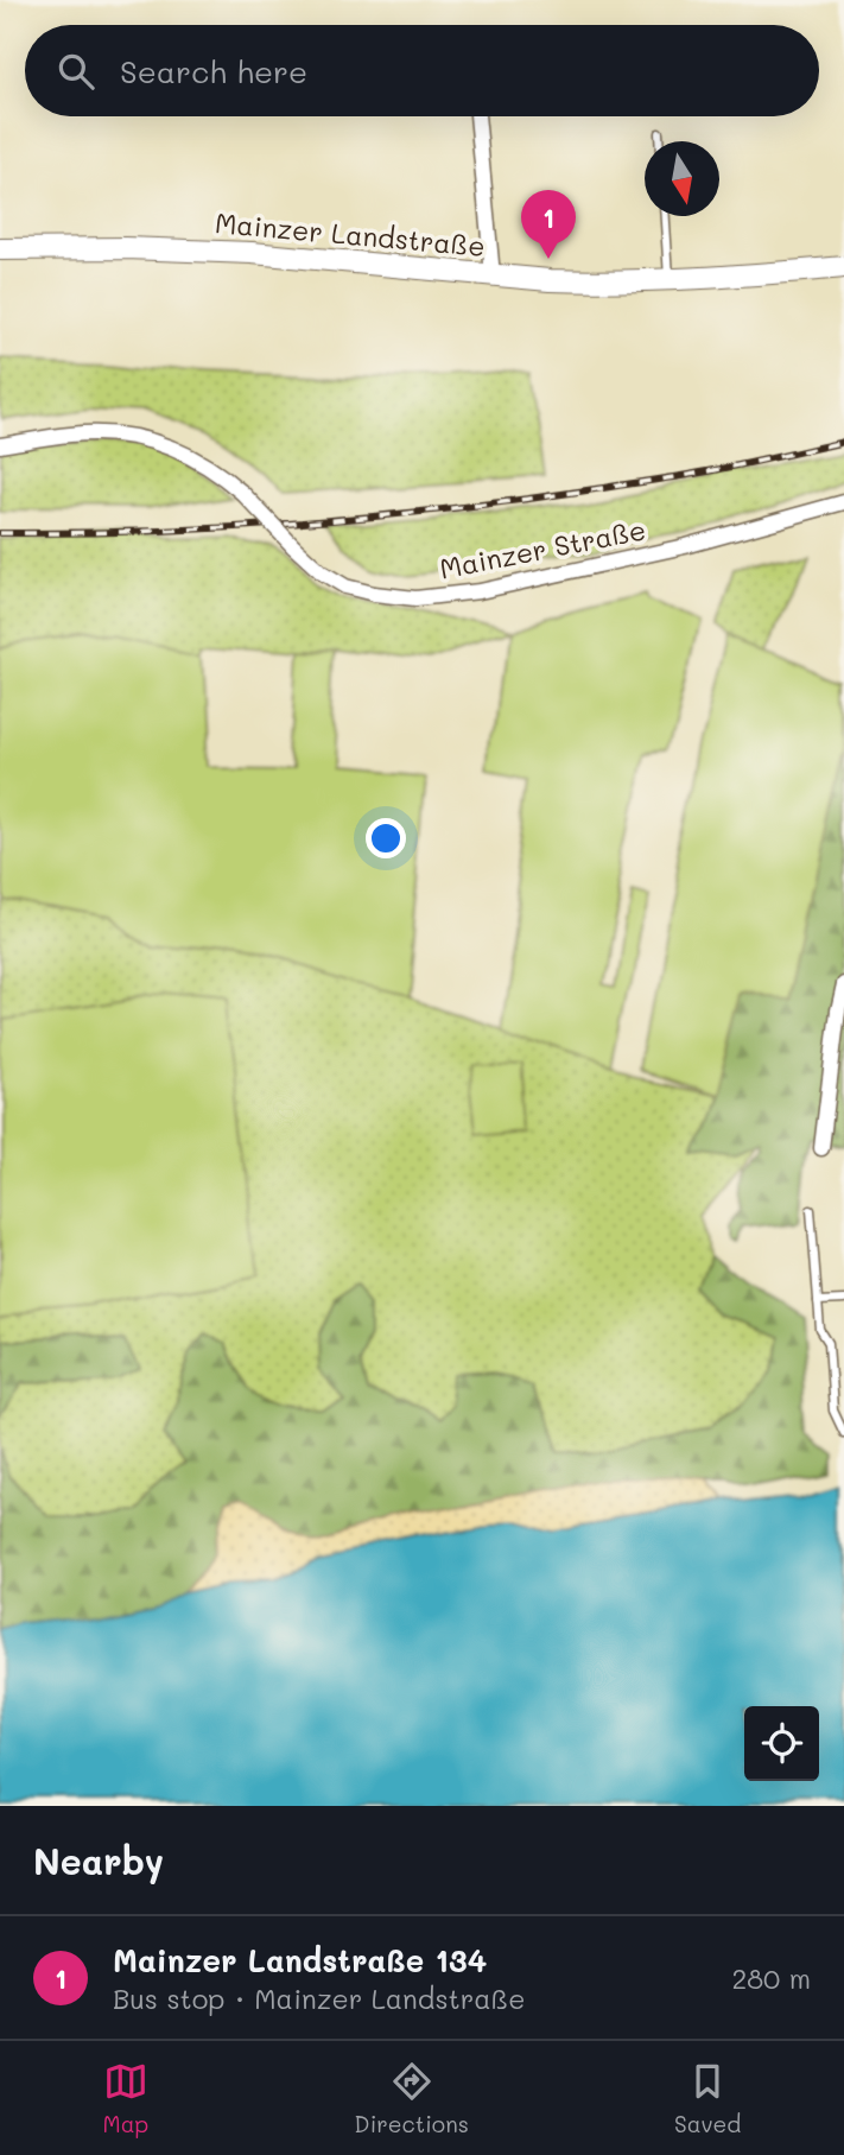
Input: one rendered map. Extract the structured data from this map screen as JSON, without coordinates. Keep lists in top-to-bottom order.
{
  "streets": {
    "main road": ["Mainzer Landstraße"],
    "street": ["Mainzer Straße"]
  },
  "north": "bottom",
  "page": {
    "search": "Search here",
    "pins": "1",
    "heading": "Nearby",
    "list": [
      {
        "mark": "1",
        "name": "Mainzer Landstraße 134",
        "note": "Bus stop · Mainzer Landstraße",
        "value": "280 m"
      }
    ],
    "nav": ["Map", "Directions", "Saved"]
  }
}
